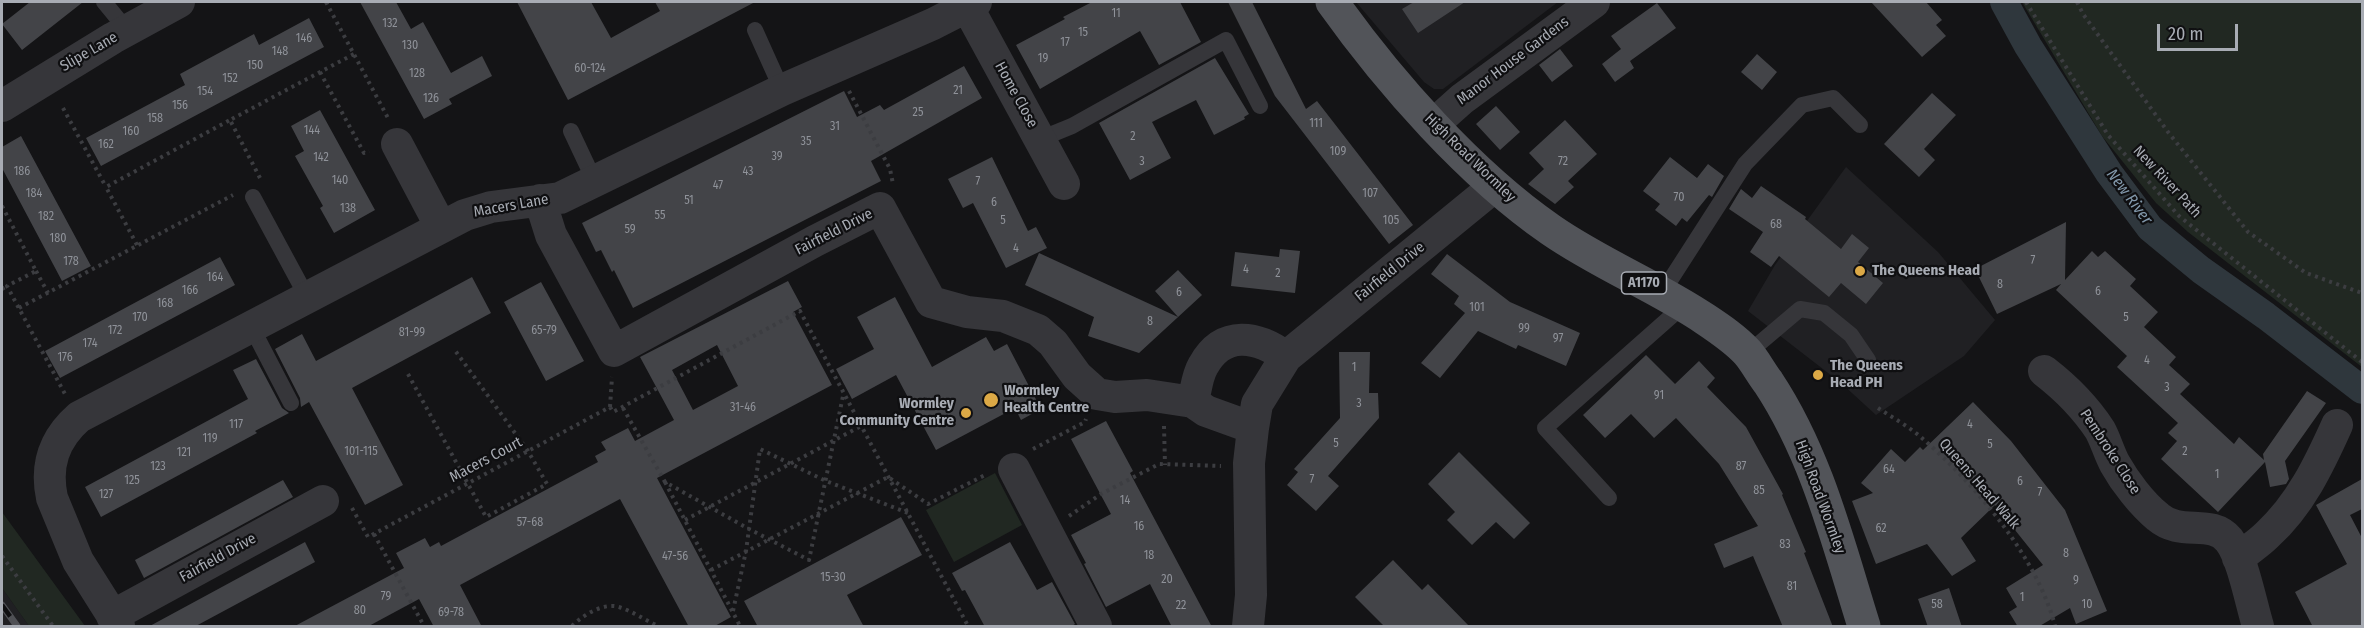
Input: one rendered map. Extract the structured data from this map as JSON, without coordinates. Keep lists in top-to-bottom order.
{
  "streets": {
    "main road": ["High Road Wormley", "A1170"],
    "street": [
      "Slipe Lane",
      "Manor House Gardens",
      "Home Close",
      "Macers Lane",
      "Fairfield Drive",
      "Pembroke Close"
    ],
    "path": ["New River Path", "Macers Court", "Queens Head Walk"]
  },
  "crossings": [
    ["Manor House Gardens", "High Road Wormley"],
    ["Home Close", "Macers Lane"],
    ["High Road Wormley", "Fairfield Drive"],
    ["Macers Lane", "Fairfield Drive"]
  ],
  "water": ["New River"],
  "places": [
    "The Queens Head",
    "The Queens Head PH",
    "Wormley Health Centre",
    "Wormley Community Centre"
  ],
  "house_numbers": [
    "11",
    "132",
    "15",
    "146",
    "17",
    "130",
    "148",
    "19",
    "150",
    "60-124",
    "128",
    "152",
    "21",
    "154",
    "126",
    "156",
    "25",
    "158",
    "111",
    "31",
    "144",
    "160",
    "2",
    "35",
    "162",
    "109",
    "39",
    "142",
    "3",
    "72",
    "186",
    "43",
    "140",
    "7",
    "47",
    "184",
    "107",
    "70",
    "51",
    "6",
    "138",
    "55",
    "182",
    "5",
    "105",
    "68",
    "59",
    "180",
    "4",
    "7",
    "178",
    "4",
    "2",
    "164",
    "8",
    "166",
    "6",
    "6",
    "168",
    "101",
    "170",
    "5",
    "8",
    "99",
    "172",
    "65-79",
    "81-99",
    "97",
    "174",
    "176",
    "4",
    "1",
    "3",
    "91",
    "3",
    "31-46",
    "117",
    "4",
    "119",
    "5",
    "5",
    "101-115",
    "2",
    "121",
    "123",
    "87",
    "64",
    "1",
    "7",
    "125",
    "6",
    "85",
    "7",
    "127",
    "14",
    "57-68",
    "16",
    "62",
    "83",
    "8",
    "18",
    "47-56",
    "15-30",
    "20",
    "9",
    "81",
    "79",
    "1",
    "58",
    "10",
    "22",
    "80",
    "69-78"
  ],
  "scale_bar": "20 m"
}
